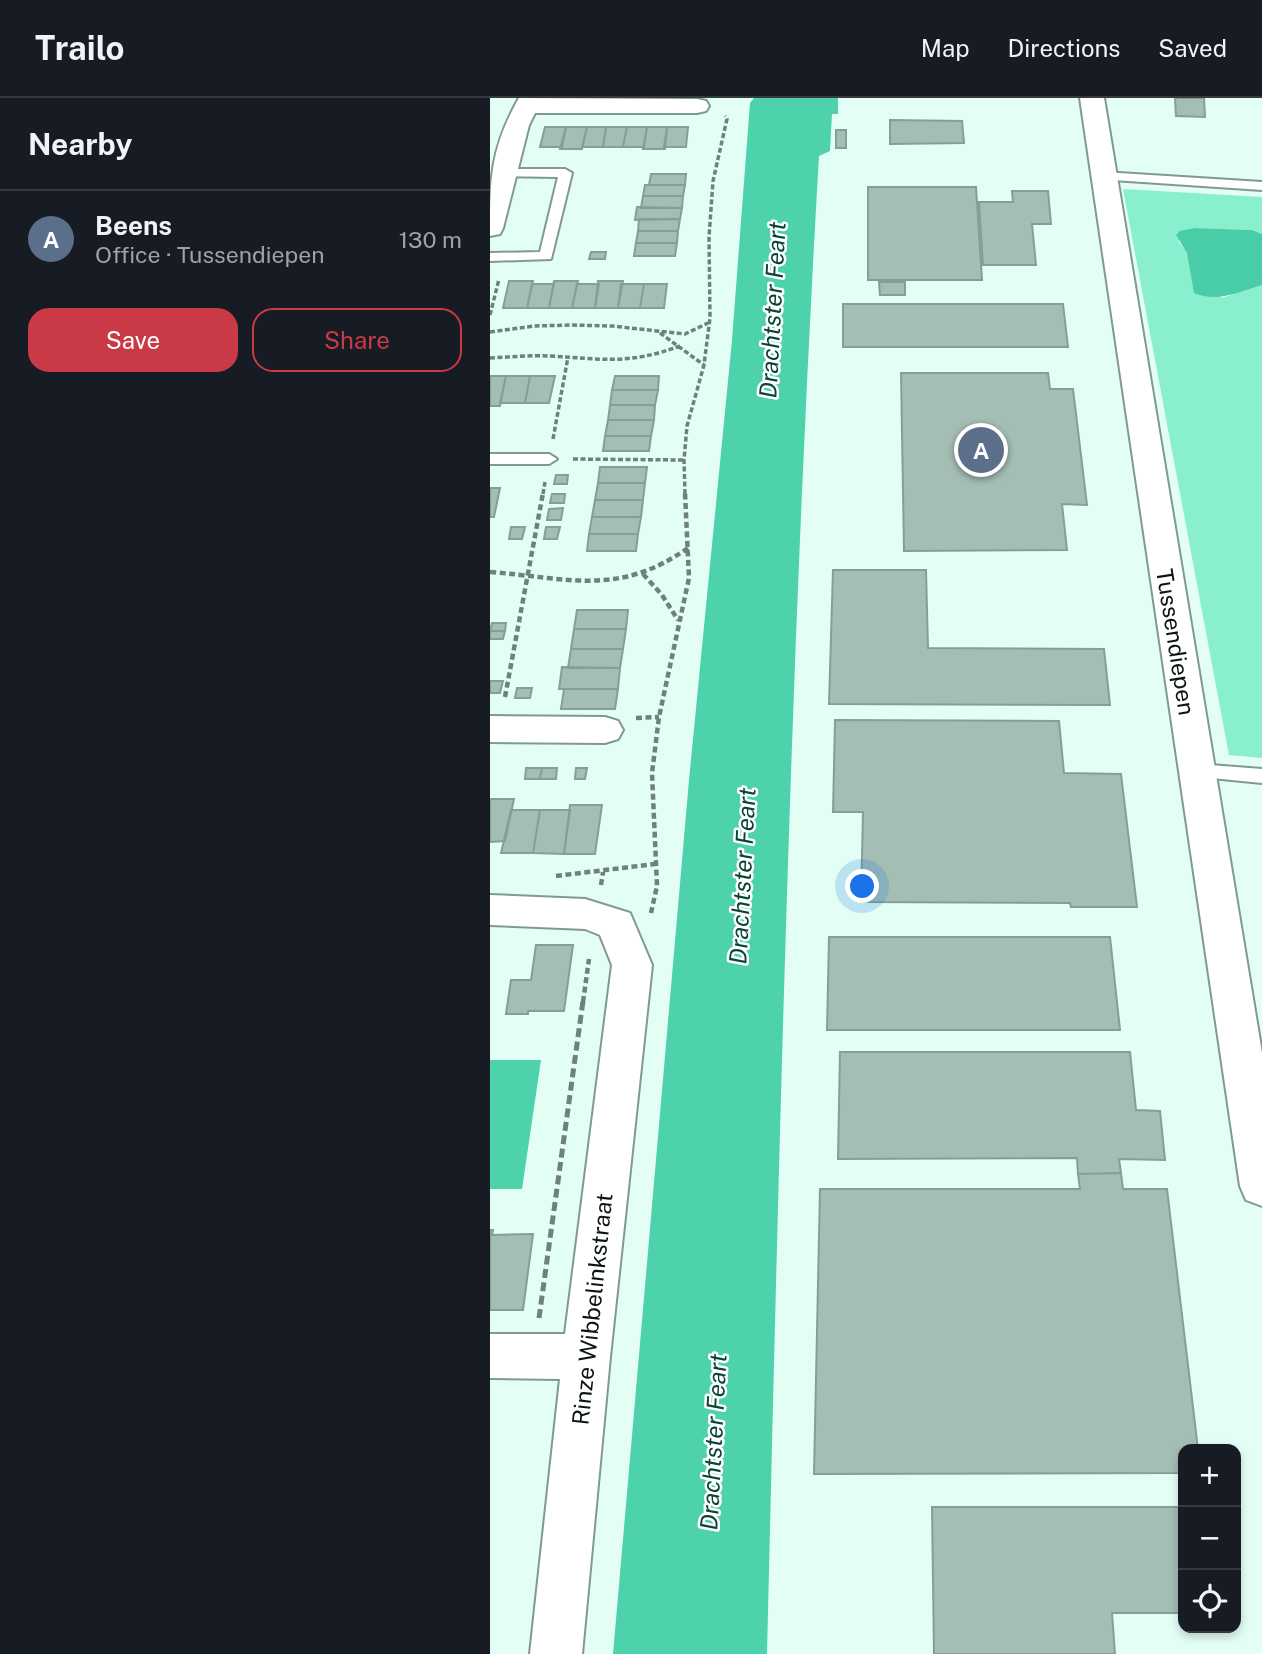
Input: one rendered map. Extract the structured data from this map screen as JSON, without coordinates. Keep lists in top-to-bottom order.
{
  "streets": {
    "street": ["Tussendiepen", "Rinze Wibbelinkstraat"]
  },
  "water": ["Drachtster Feart"],
  "page": {
    "header": "Trailo",
    "nav": ["Map", "Directions", "Saved"],
    "heading": "Nearby",
    "list": [
      {
        "mark": "A",
        "name": "Beens",
        "note": "Office · Tussendiepen",
        "value": "130 m"
      }
    ],
    "buttons": ["Save", "Share"],
    "pins": "A",
    "map_buttons": ["+", "−"]
  }
}
